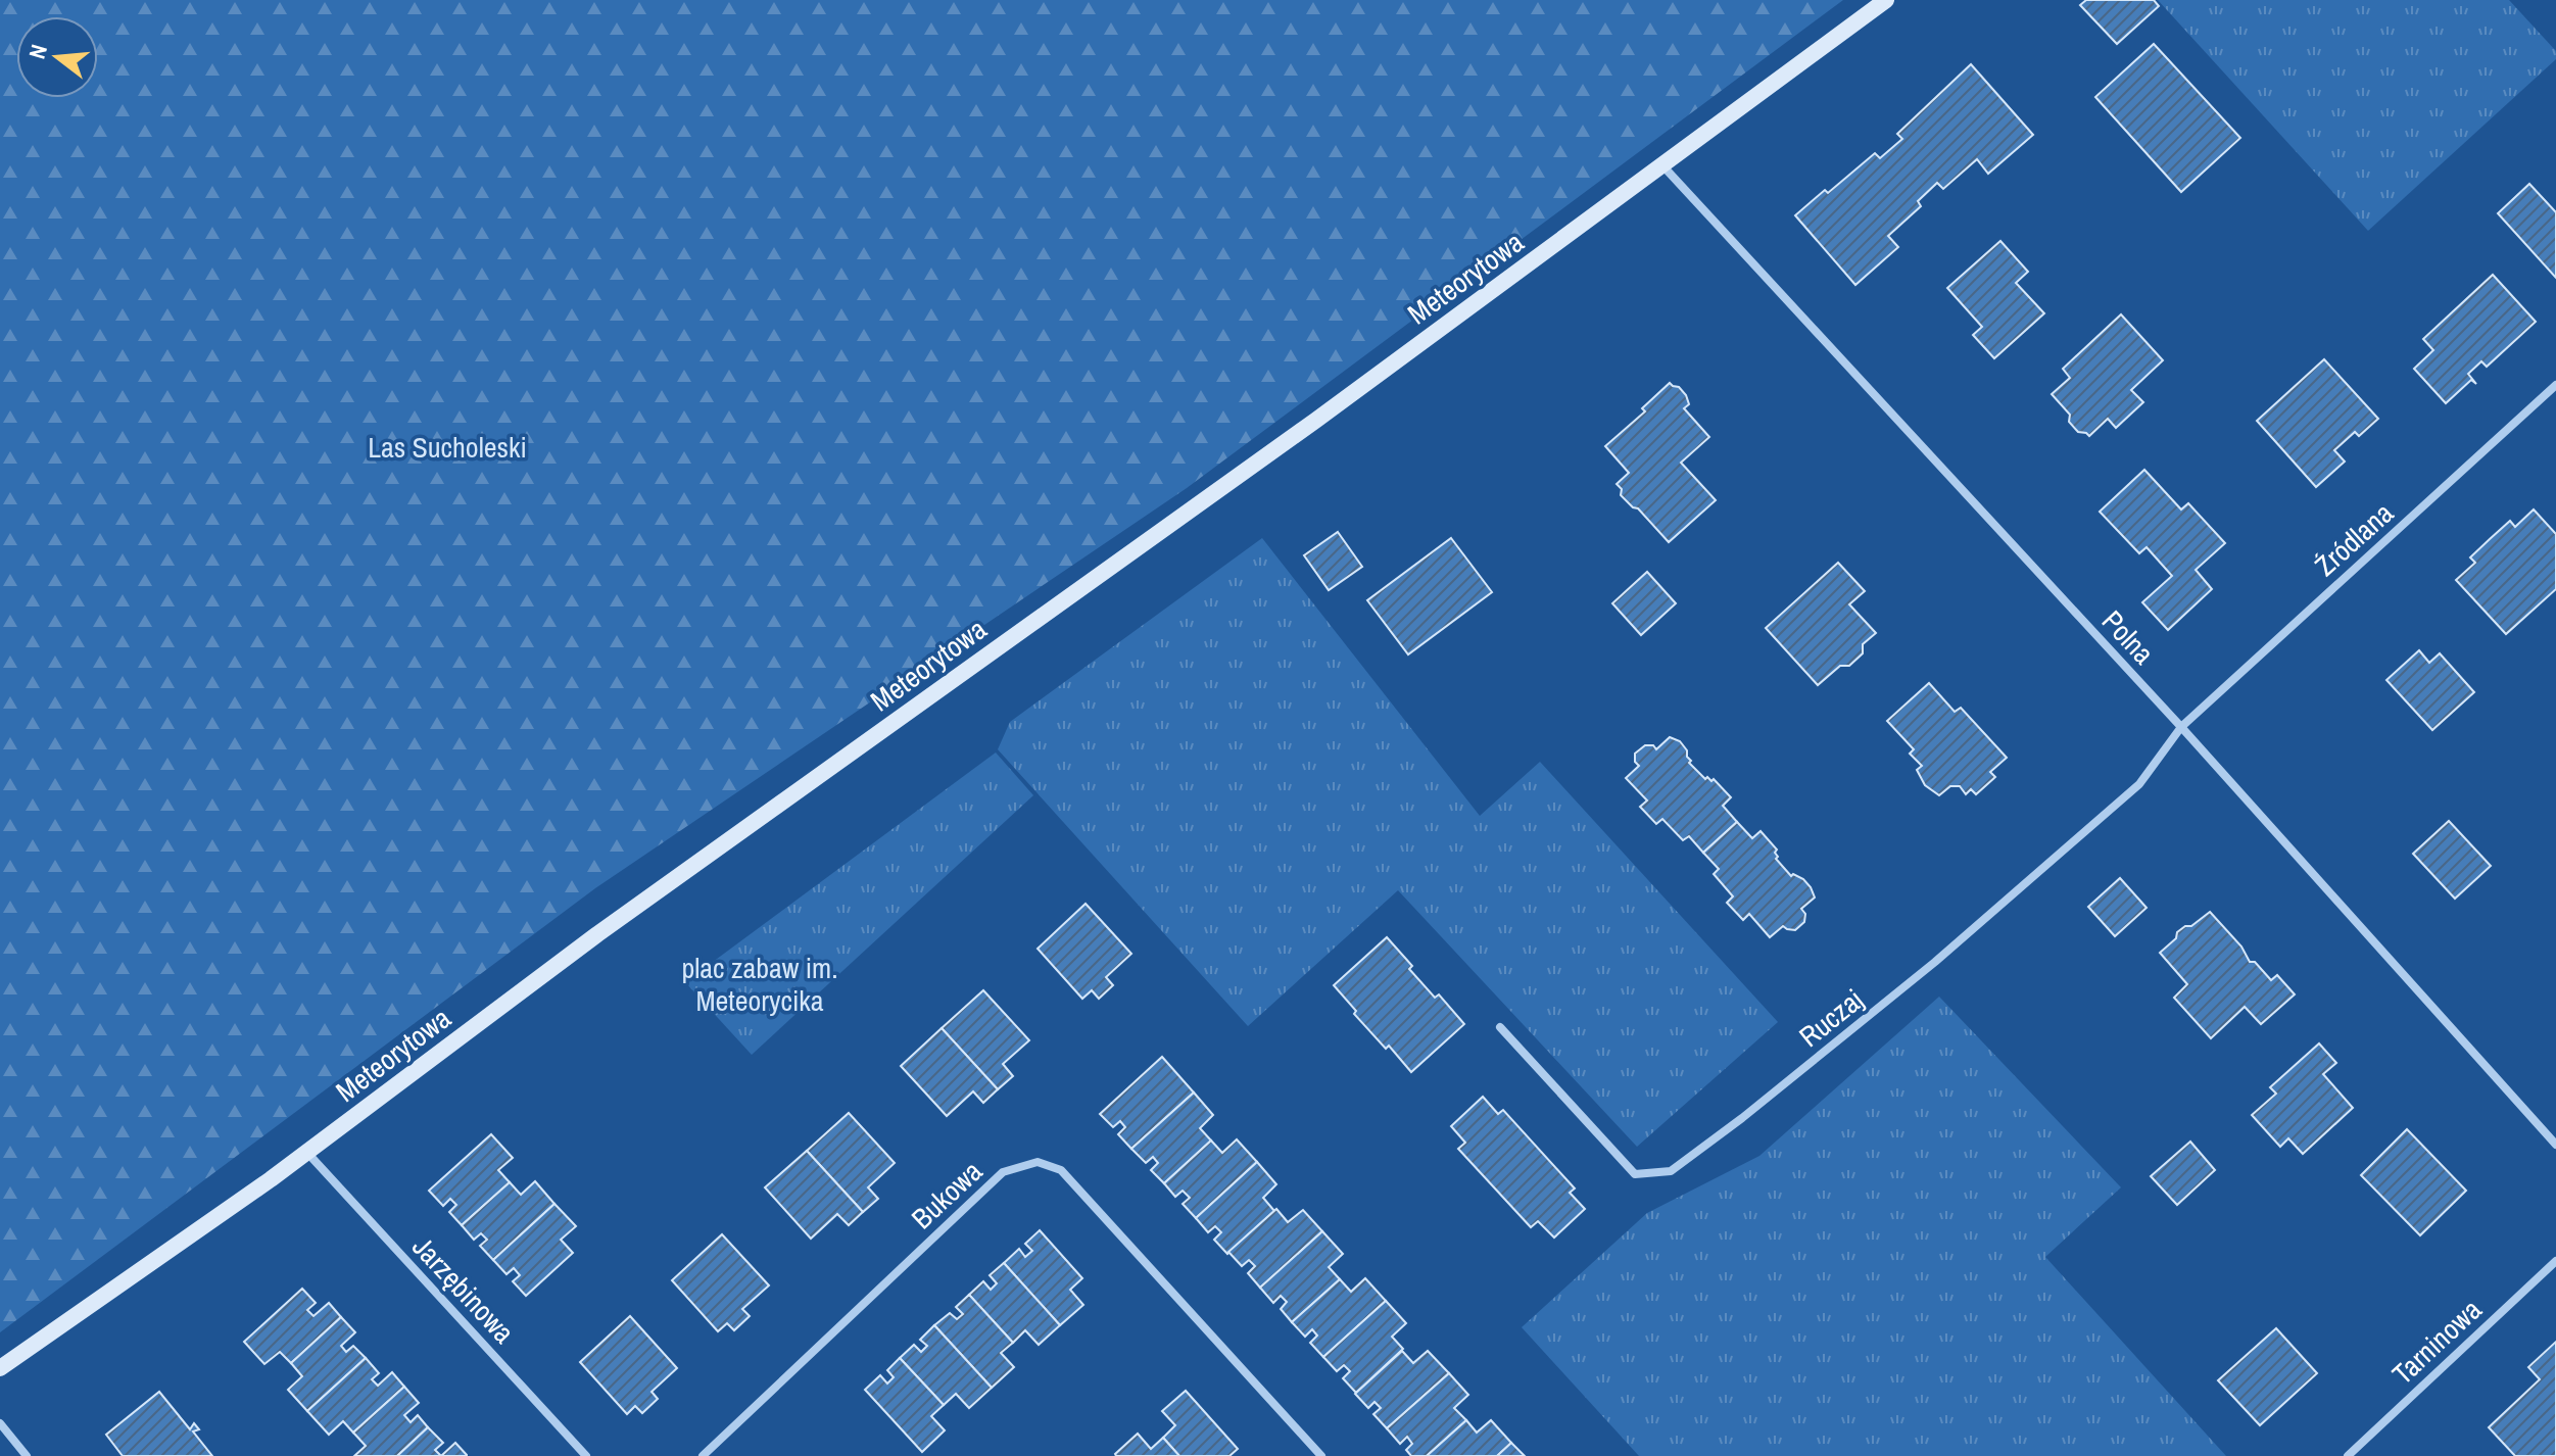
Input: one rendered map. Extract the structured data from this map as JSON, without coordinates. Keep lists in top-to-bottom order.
{
  "streets": {
    "street": [
      "Meteorytowa",
      "Źródlana",
      "Polna",
      "Ruczaj",
      "Bukowa",
      "Jarzębinowa",
      "Tarninowa"
    ]
  },
  "crossings": [
    ["Meteorytowa", "Polna"],
    ["Meteorytowa", "Jarzębinowa"],
    ["Źródlana", "Polna"],
    ["Źródlana", "Ruczaj"],
    ["Polna", "Ruczaj"]
  ],
  "parks": ["Las Sucholeski", "plac zabaw im. Meteorycika"],
  "north": "left"
}
